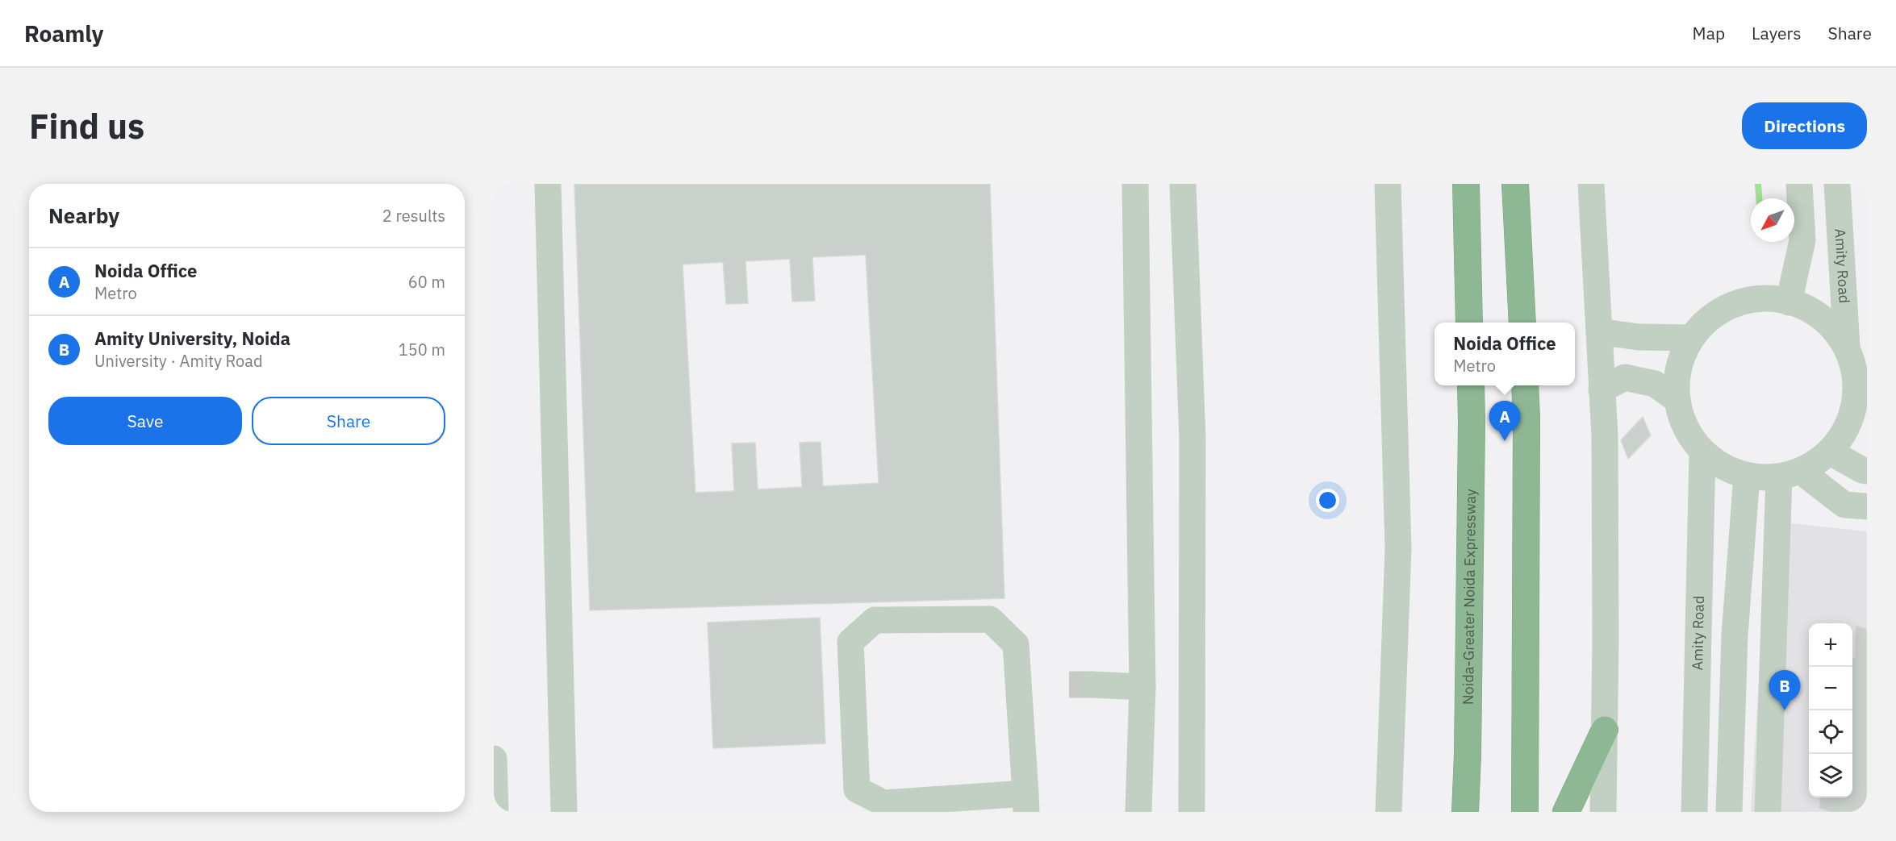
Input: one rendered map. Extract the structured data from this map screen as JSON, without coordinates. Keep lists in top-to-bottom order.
{
  "streets": {
    "highway": ["Noida-Greater Noida Expressway"],
    "street": ["Amity Road"]
  },
  "north": "bottom left",
  "page": {
    "header": "Roamly",
    "nav": ["Map", "Layers", "Share"],
    "buttons": [
      "Directions",
      ["Save", "Share"]
    ],
    "title": "Find us",
    "heading": ["Nearby", "2 results"],
    "list": [
      {
        "mark": "A",
        "name": "Noida Office",
        "note": "Metro",
        "value": "60 m"
      },
      {
        "mark": "B",
        "name": "Amity University, Noida",
        "note": "University · Amity Road",
        "value": "150 m"
      }
    ],
    "popup": ["Noida Office", "Metro"],
    "pins": ["A", "B"],
    "map_buttons": ["+", "−"]
  }
}
